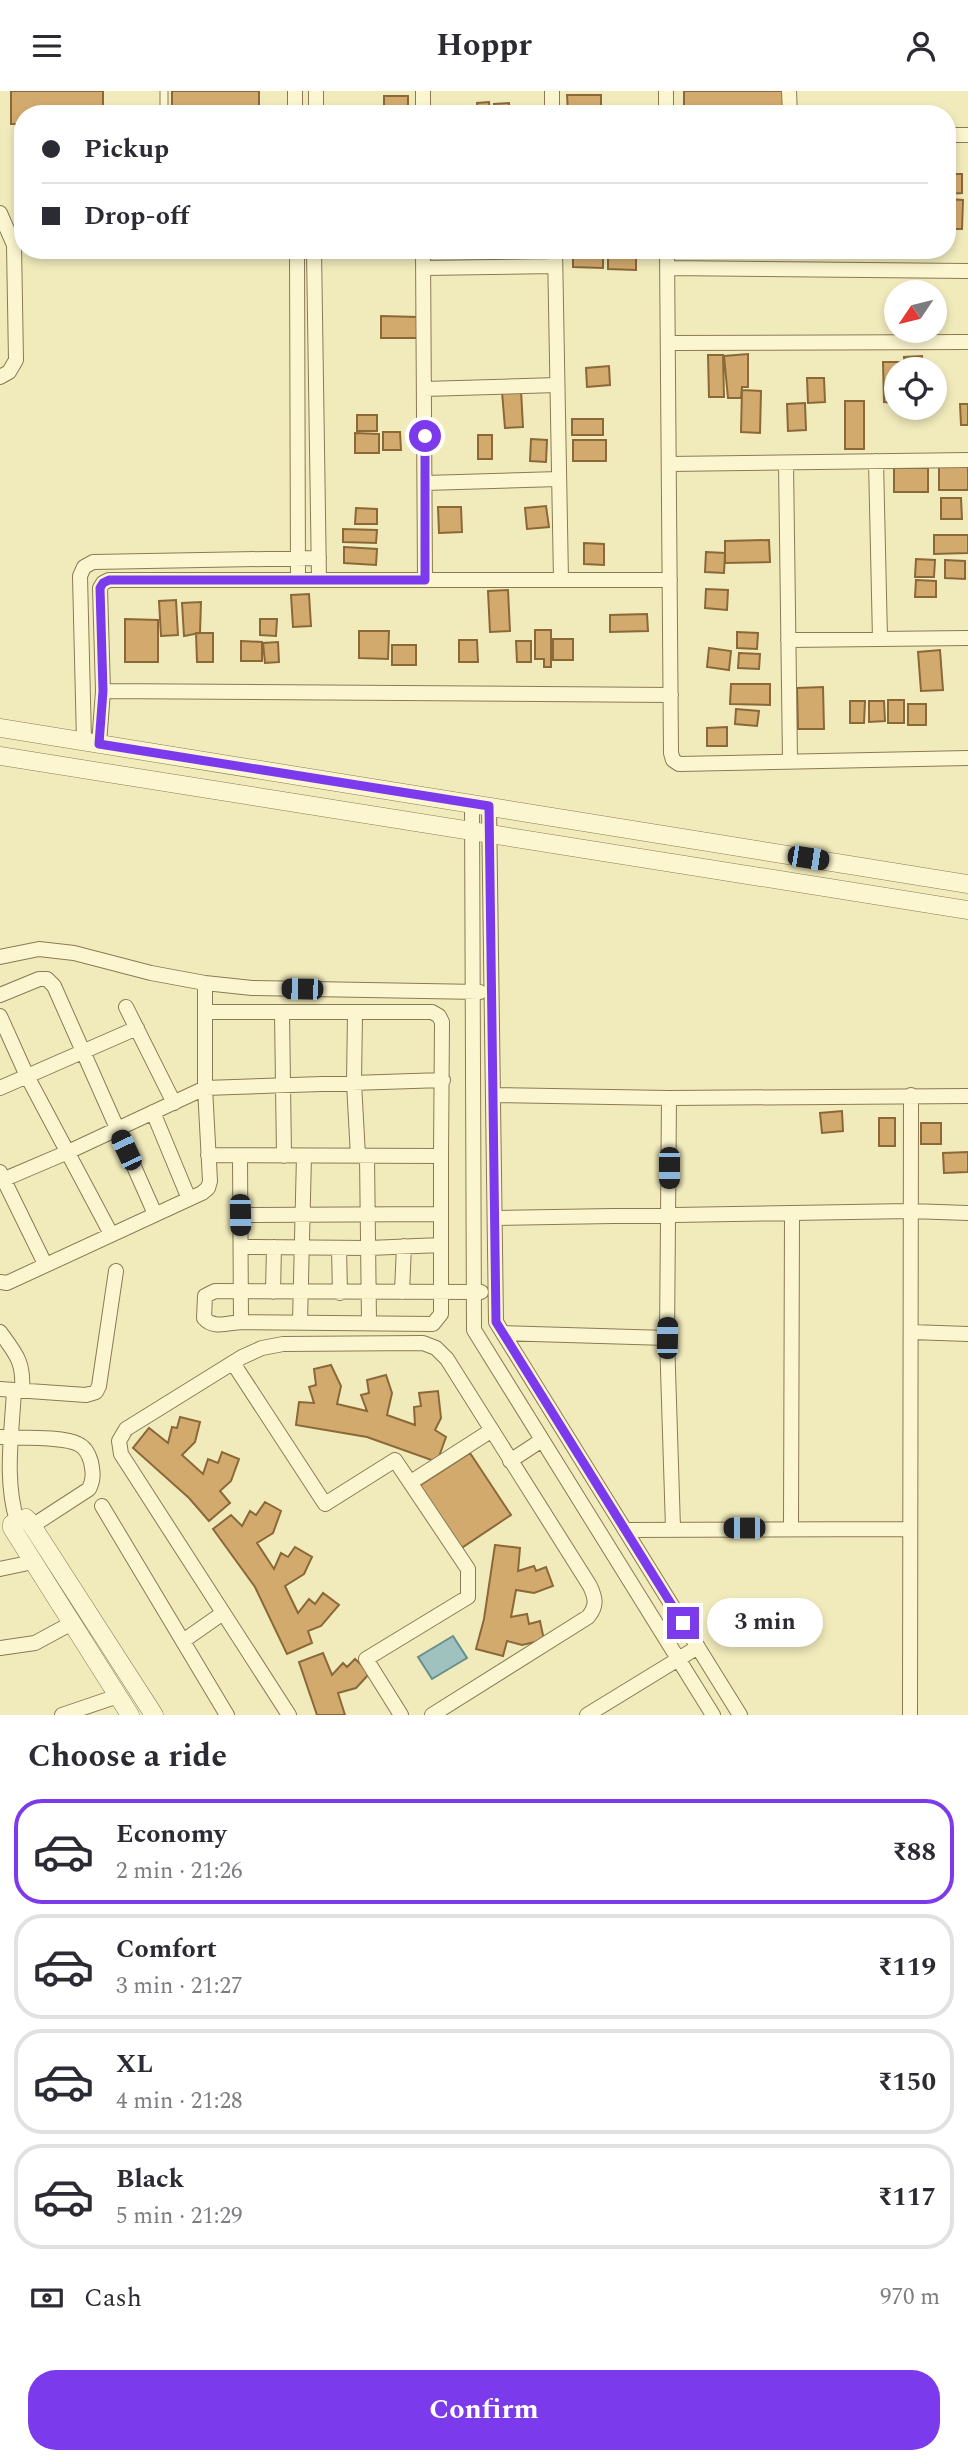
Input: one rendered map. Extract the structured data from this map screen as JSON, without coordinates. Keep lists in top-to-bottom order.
{
  "north": "bottom left",
  "page": {
    "header": "Hoppr",
    "banner": ["Pickup", "Drop-off"],
    "bubble": "3 min",
    "heading": "Choose a ride",
    "list": [
      {
        "name": "Economy",
        "note": "2 min · 21:26",
        "value": "₹88"
      },
      {
        "name": "Comfort",
        "note": "3 min · 21:27",
        "value": "₹119"
      },
      {
        "name": "XL",
        "note": "4 min · 21:28",
        "value": "₹150"
      },
      {
        "name": "Black",
        "note": "5 min · 21:29",
        "value": "₹117"
      }
    ],
    "pay": ["Cash", "970 m"],
    "buttons": "Confirm"
  }
}
